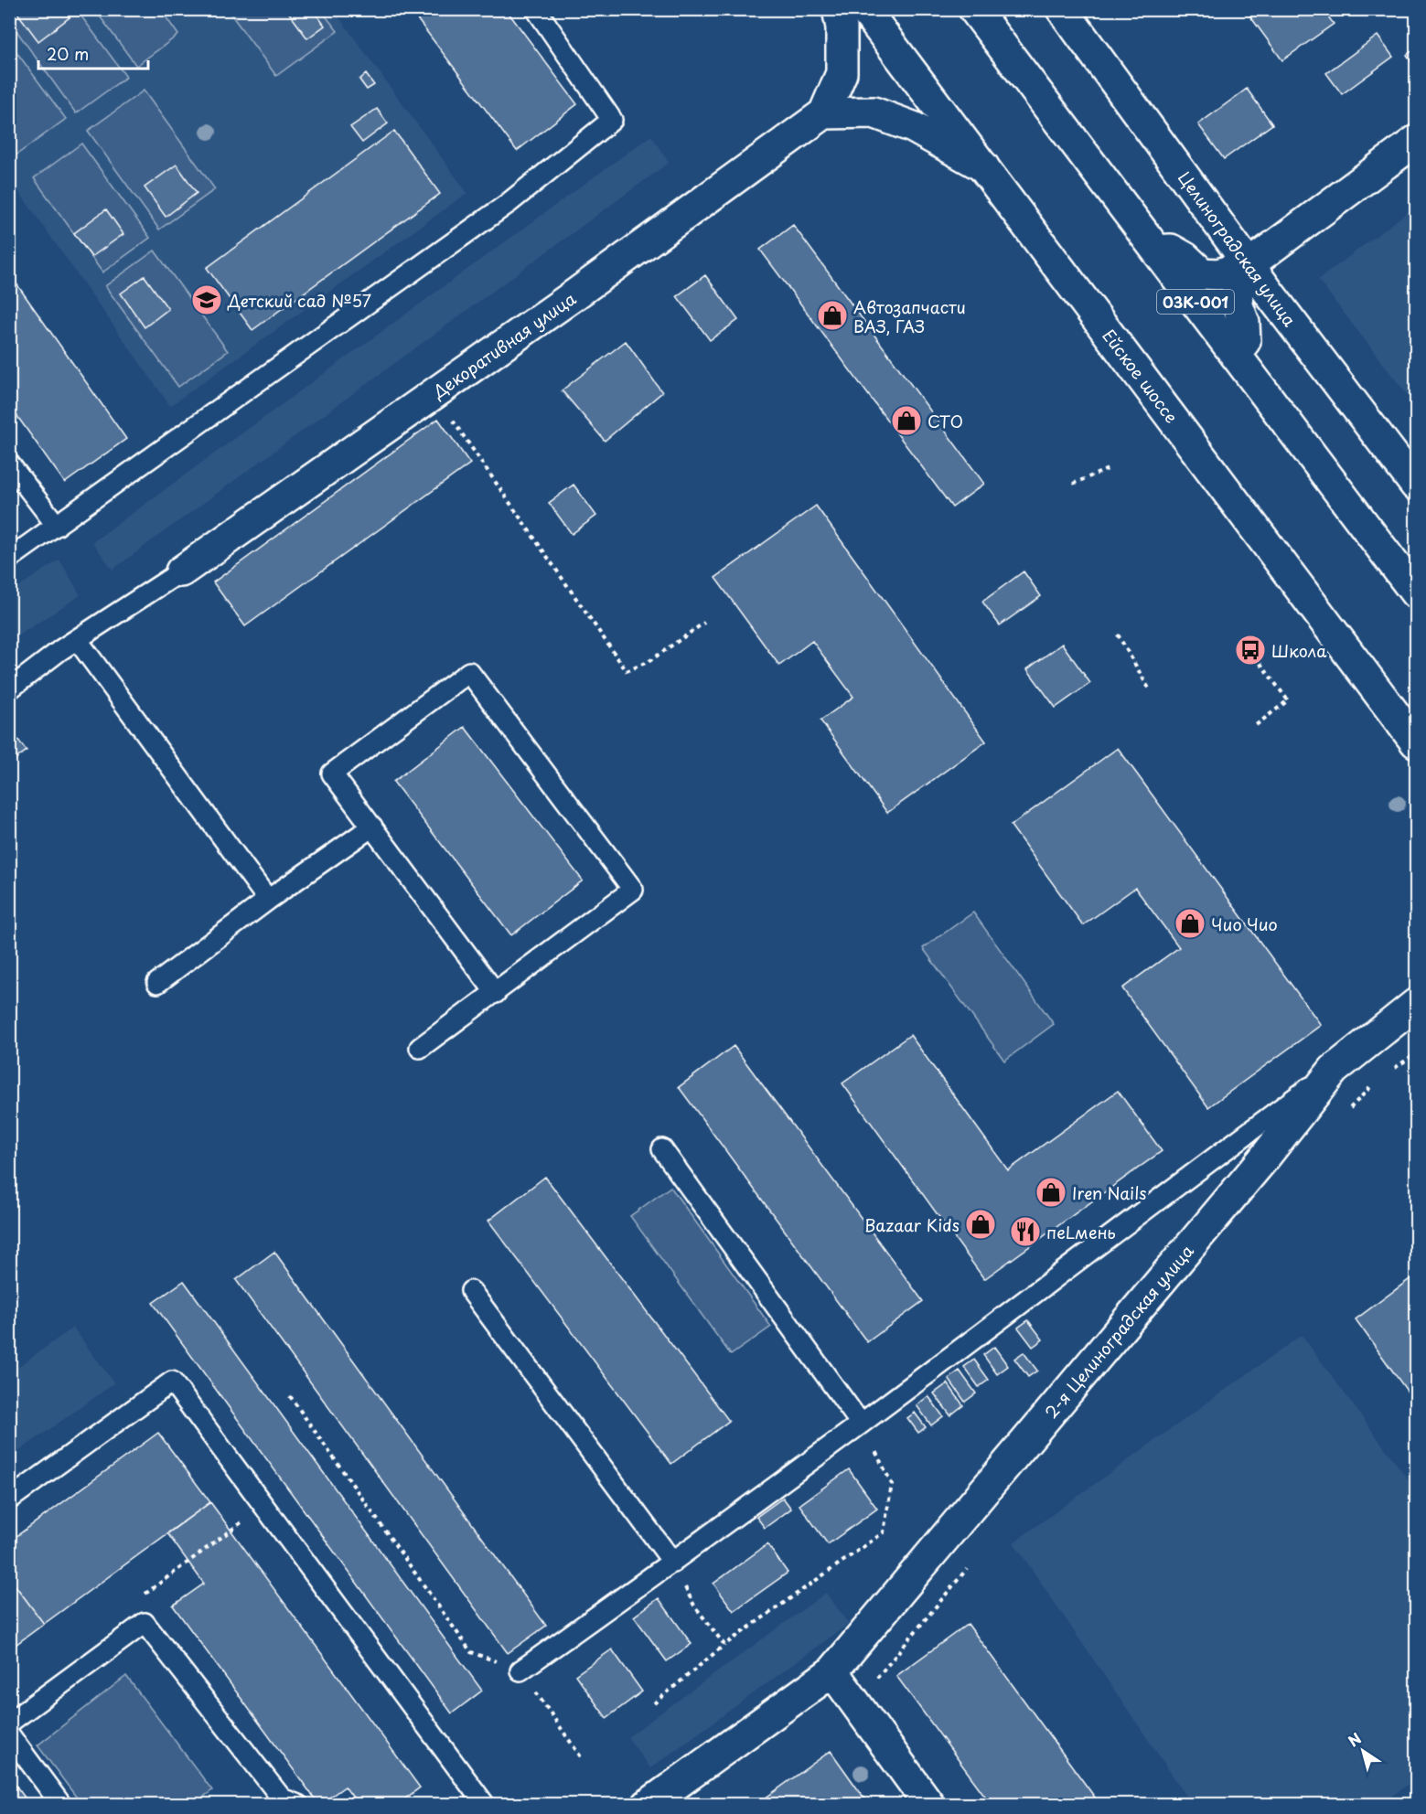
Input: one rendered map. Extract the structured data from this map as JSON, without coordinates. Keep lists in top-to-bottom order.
{
  "streets": {
    "street": [
      "Целиноградская улица",
      "03К-001",
      "Декоративная улица",
      "Ейское шоссе",
      "2-я Целиноградская улица"
    ]
  },
  "places": {
    "school or university": ["Детский сад №57"],
    "shop": [
      "Автозапчасти ВАЗ, ГАЗ",
      "СТО",
      "Чио Чио",
      "Iren Nails",
      "Bazaar Kids"
    ],
    "bus stop": ["Школа"],
    "restaurant": ["пеLмень"]
  },
  "scale_bar": "20 m",
  "north": "top left"
}
